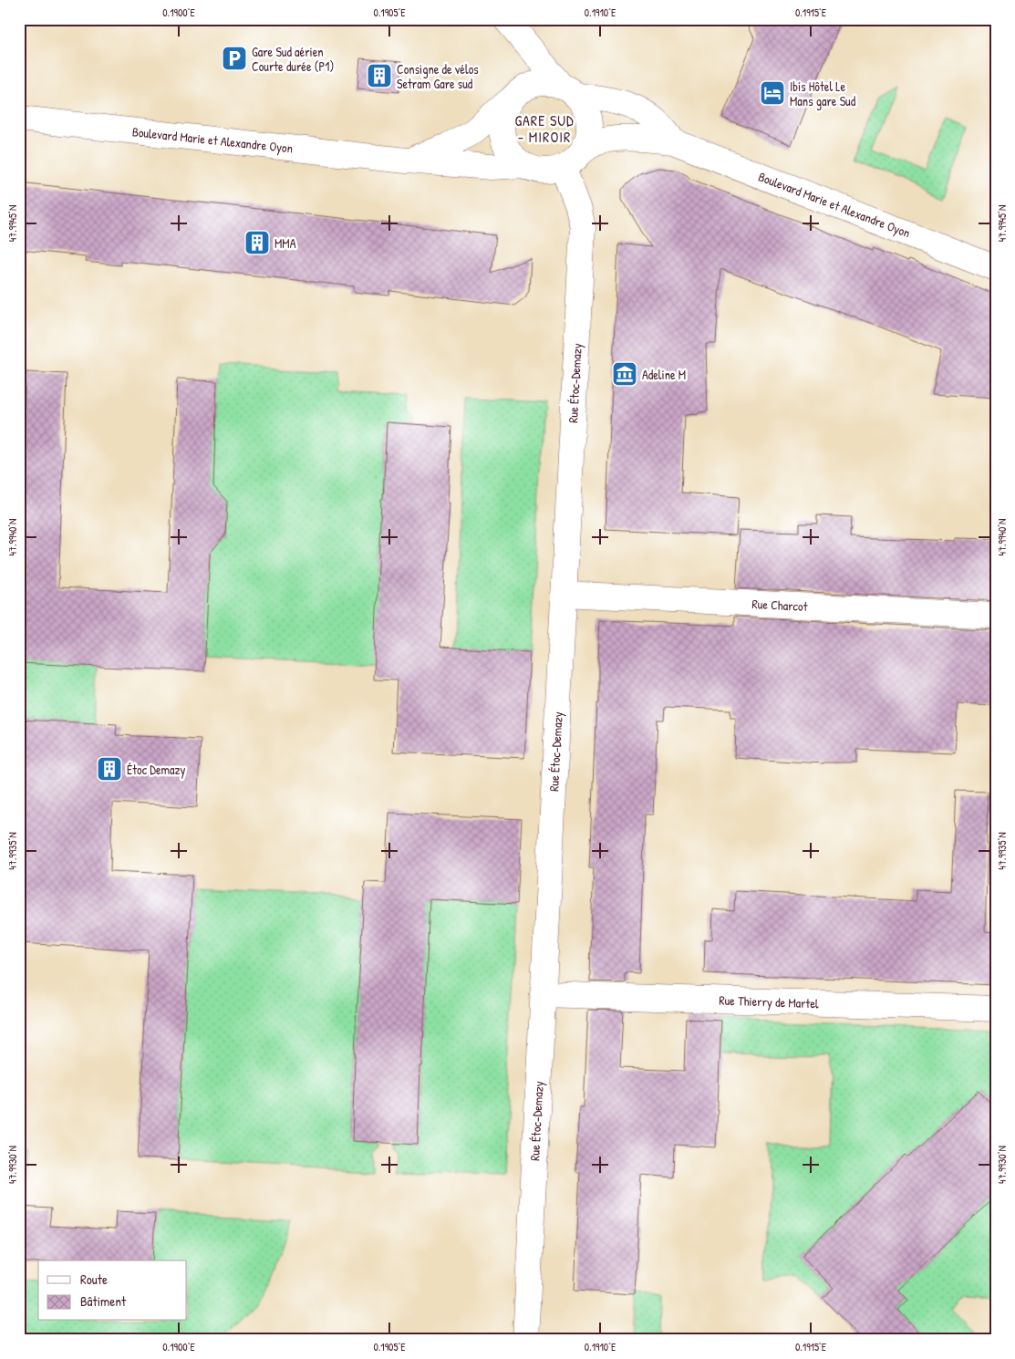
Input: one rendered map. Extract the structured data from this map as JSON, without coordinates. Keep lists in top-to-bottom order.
{
  "streets": {
    "street": [
      "Boulevard Marie et Alexandre Oyon",
      "Rue Étoc-Demazy",
      "Rue Charcot",
      "Rue Thierry de Martel"
    ]
  },
  "crossings": [
    ["Boulevard Marie et Alexandre Oyon", "Rue Étoc-Demazy"],
    ["Rue Étoc-Demazy", "Rue Charcot"],
    ["Rue Étoc-Demazy", "Rue Thierry de Martel"]
  ],
  "districts": ["GARE SUD - MIROIR"],
  "places": {
    "parking": ["Gare Sud aérien Courte durée (P1)"],
    "building": ["Consigne de vélos Setram Gare sud", "MMA", "Étoc Demazy"],
    "hotel": ["Ibis Hôtel Le Mans gare Sud"],
    "museum": ["Adeline M"]
  },
  "legend": ["Route", "Bâtiment"],
  "coordinates": [
    "0.1900°E",
    "0.1905°E",
    "0.1910°E",
    "0.1915°E",
    "47.9945°N",
    "47.9940°N",
    "47.9935°N",
    "47.9930°N"
  ]
}
